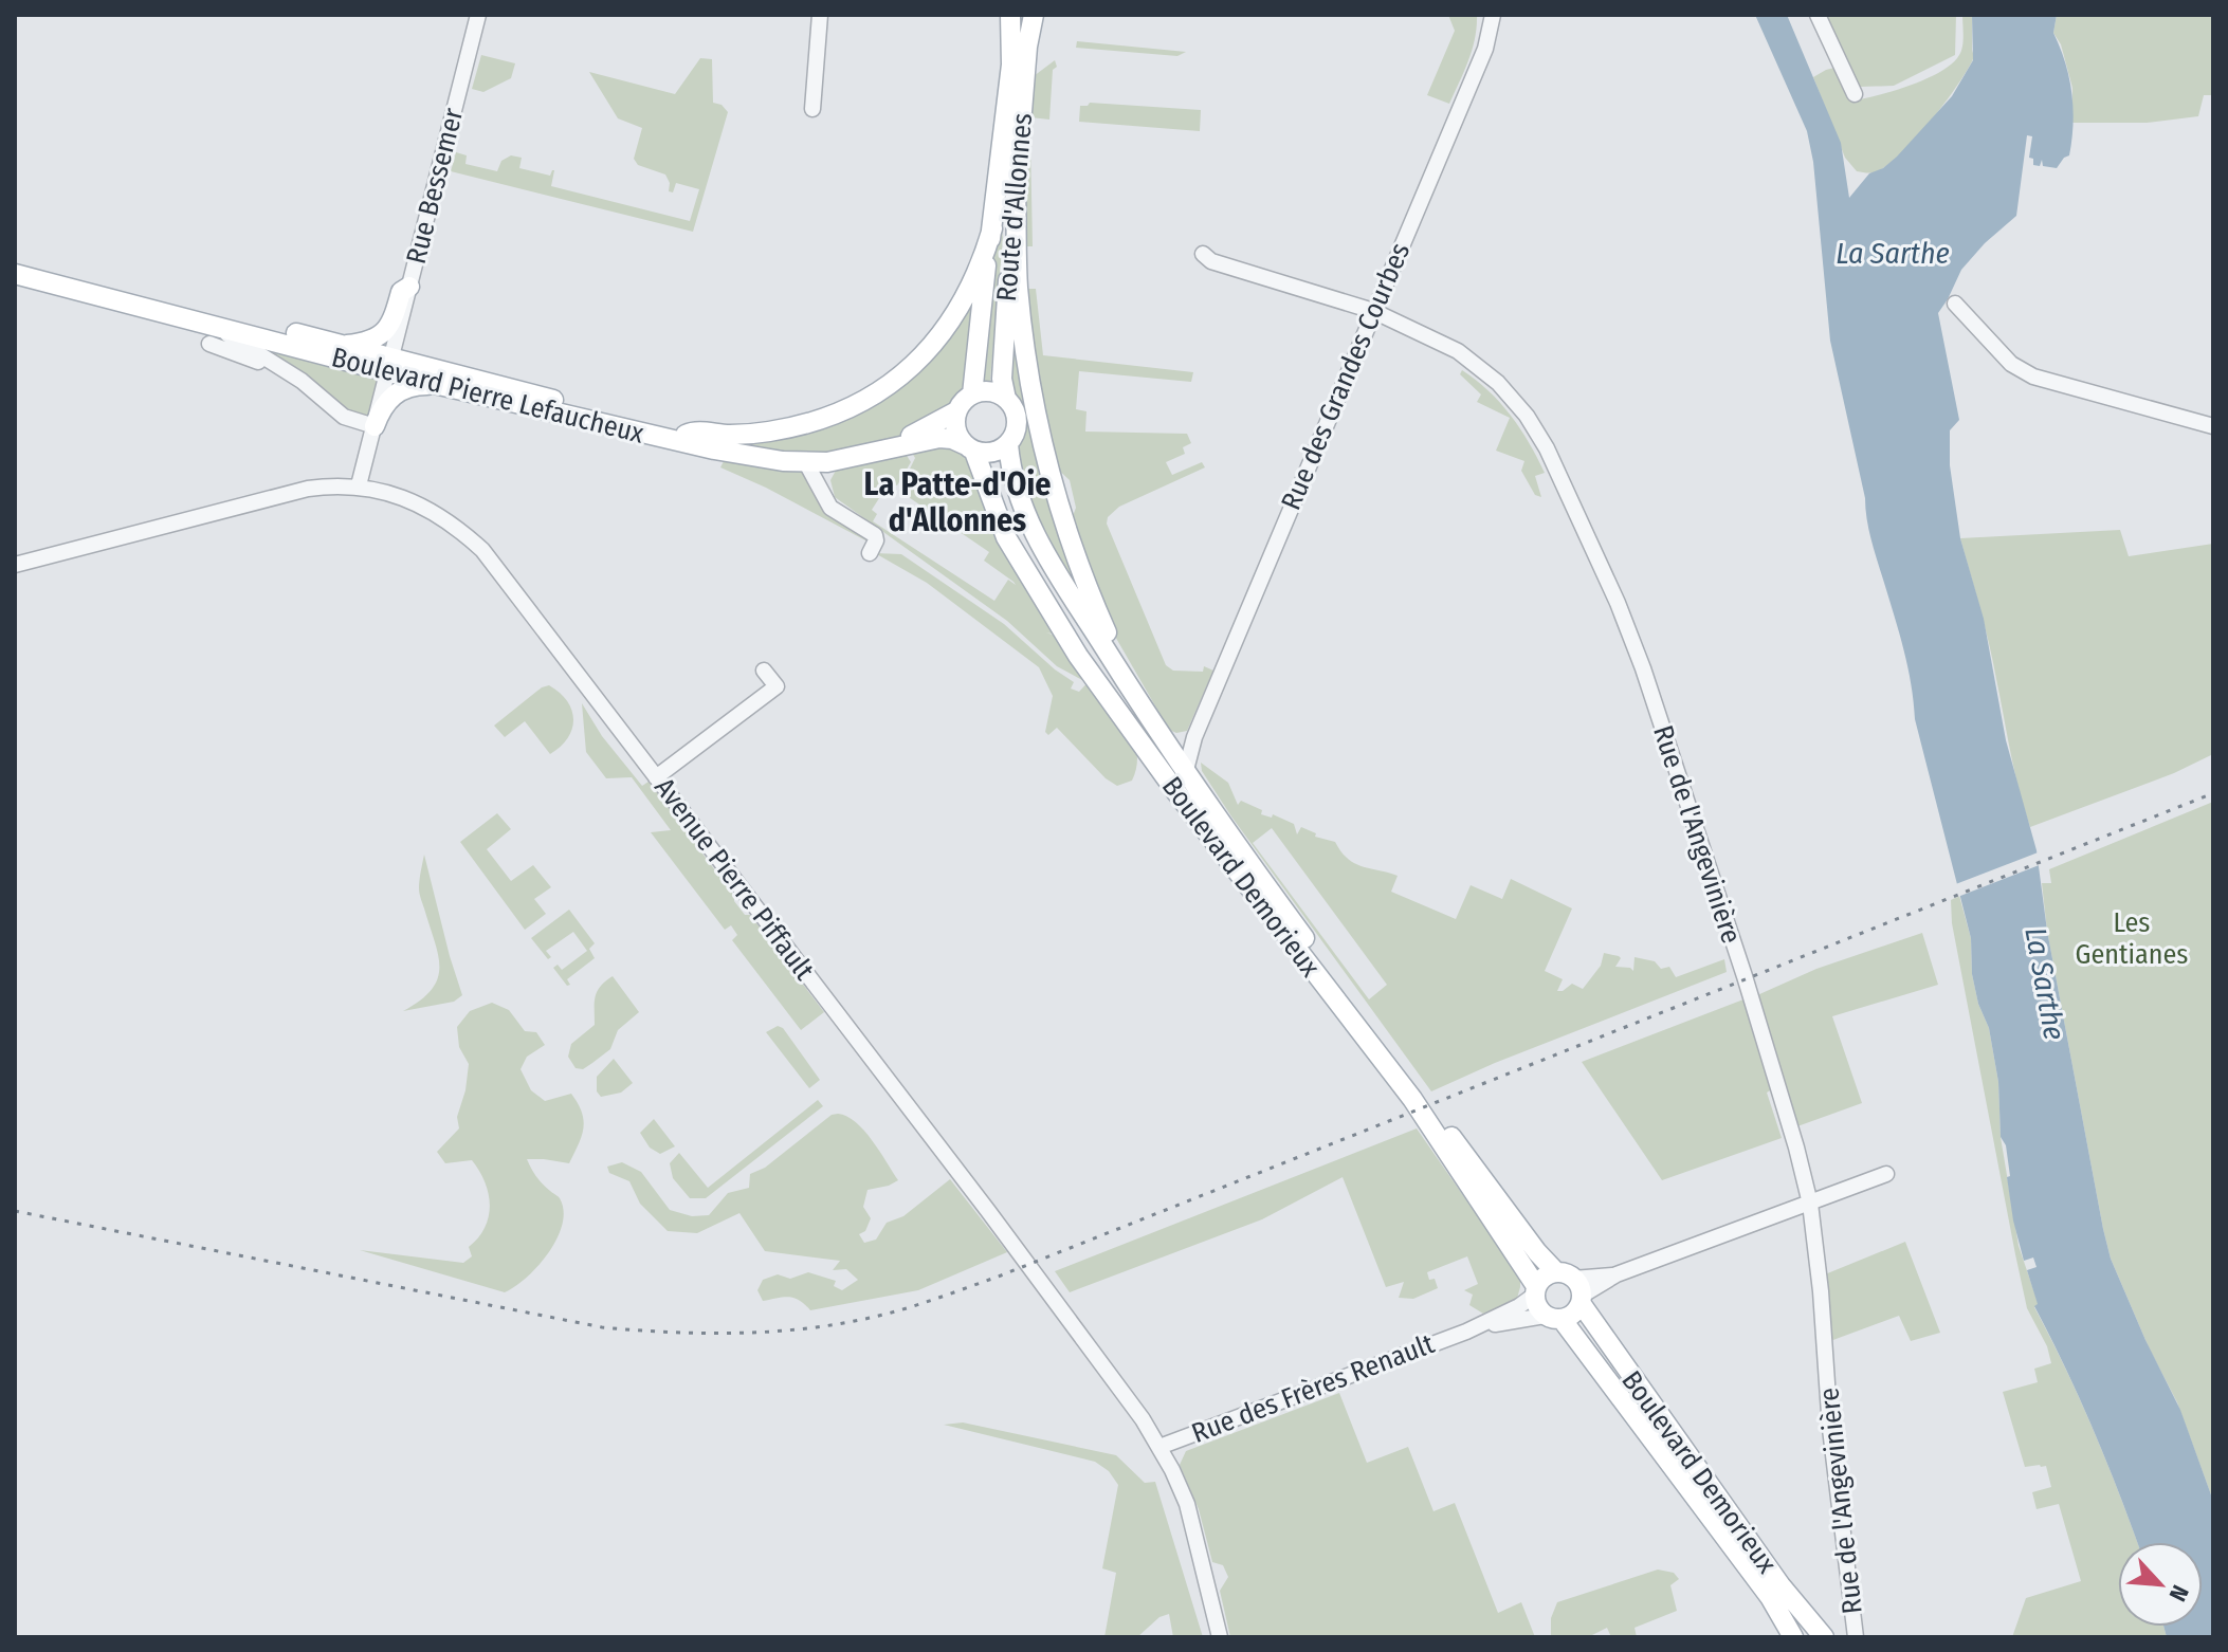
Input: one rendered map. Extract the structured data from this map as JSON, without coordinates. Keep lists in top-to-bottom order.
{
  "streets": {
    "main road": ["Route d'Allonnes", "Boulevard Pierre Lefaucheux", "Boulevard Demorieux"],
    "street": [
      "Rue Bessemer",
      "Rue des Grandes Courbes",
      "Rue de l'Angevinière",
      "Avenue Pierre Piffault",
      "Rue des Frères Renault"
    ]
  },
  "crossings": [
    ["Rue Bessemer", "Boulevard Pierre Lefaucheux"],
    ["Rue Bessemer", "Avenue Pierre Piffault"],
    ["Route d'Allonnes", "Boulevard Pierre Lefaucheux"],
    ["Route d'Allonnes", "Boulevard Demorieux"],
    ["Rue des Grandes Courbes", "Rue de l'Angevinière"],
    ["Boulevard Pierre Lefaucheux", "Boulevard Demorieux"],
    ["Boulevard Demorieux", "Rue des Frères Renault"],
    ["Avenue Pierre Piffault", "Rue des Frères Renault"]
  ],
  "districts": ["La Patte-d'Oie d'Allonnes"],
  "water": ["La Sarthe"],
  "parks": ["Les Gentianes"],
  "north": "bottom right"
}
